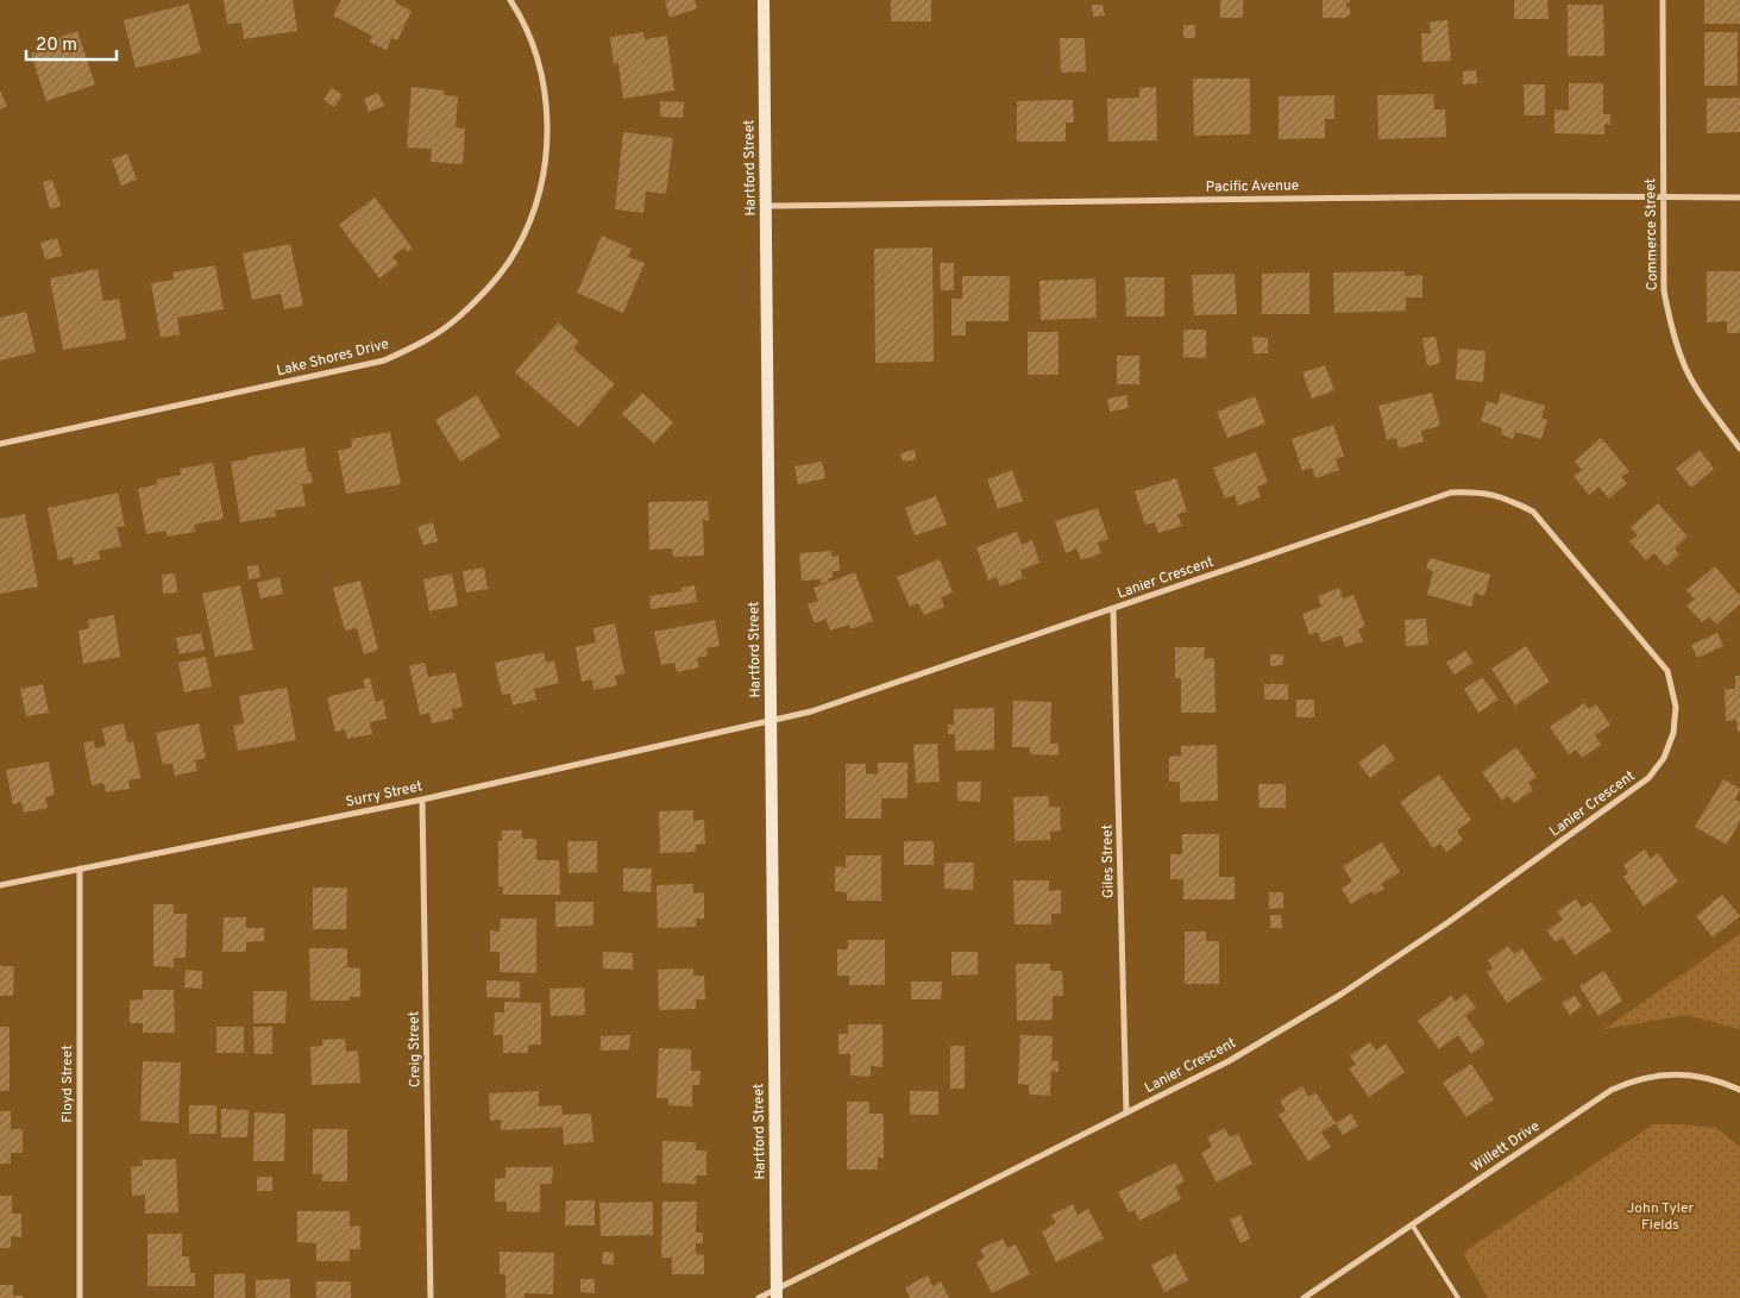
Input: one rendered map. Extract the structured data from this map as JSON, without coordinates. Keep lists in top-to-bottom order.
{
  "streets": {
    "street": [
      "Hartford Street",
      "Pacific Avenue",
      "Commerce Street",
      "Lake Shores Drive",
      "Lanier Crescent",
      "Surry Street",
      "Giles Street",
      "Creig Street",
      "Floyd Street",
      "Willett Drive"
    ]
  },
  "crossings": [
    ["Hartford Street", "Pacific Avenue"],
    ["Hartford Street", "Lanier Crescent"],
    ["Hartford Street", "Surry Street"],
    ["Pacific Avenue", "Commerce Street"],
    ["Lanier Crescent", "Surry Street"],
    ["Lanier Crescent", "Giles Street"],
    ["Surry Street", "Creig Street"],
    ["Surry Street", "Floyd Street"]
  ],
  "parks": ["John Tyler Fields"],
  "scale_bar": "20 m"
}
